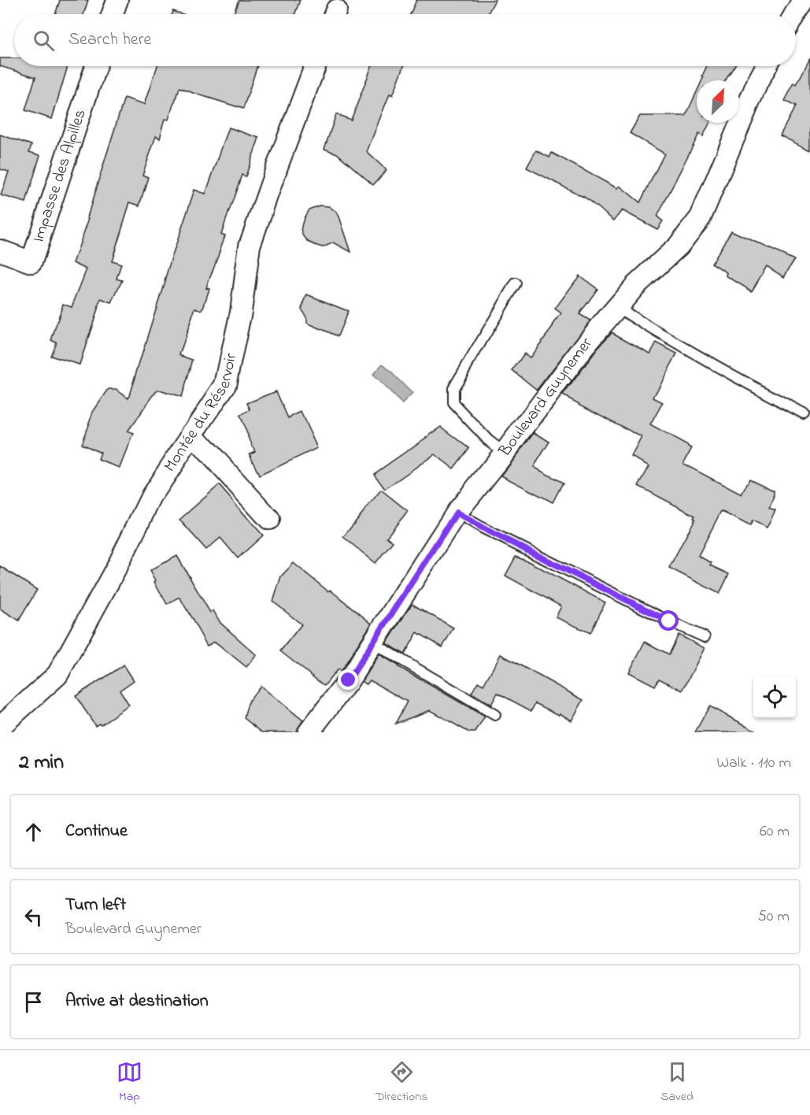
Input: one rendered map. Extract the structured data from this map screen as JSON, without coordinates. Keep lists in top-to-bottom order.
{
  "streets": {
    "street": ["Impasse des Alpilles", "Boulevard Guynemer", "Montée du Réservoir"]
  },
  "north": "top right",
  "page": {
    "search": "Search here",
    "heading": ["2 min", "Walk · 110 m"],
    "list": [
      ["Continue", "60 m"],
      ["Turn left", "Boulevard Guynemer", "50 m"],
      "Arrive at destination"
    ],
    "nav": ["Map", "Directions", "Saved"]
  }
}
